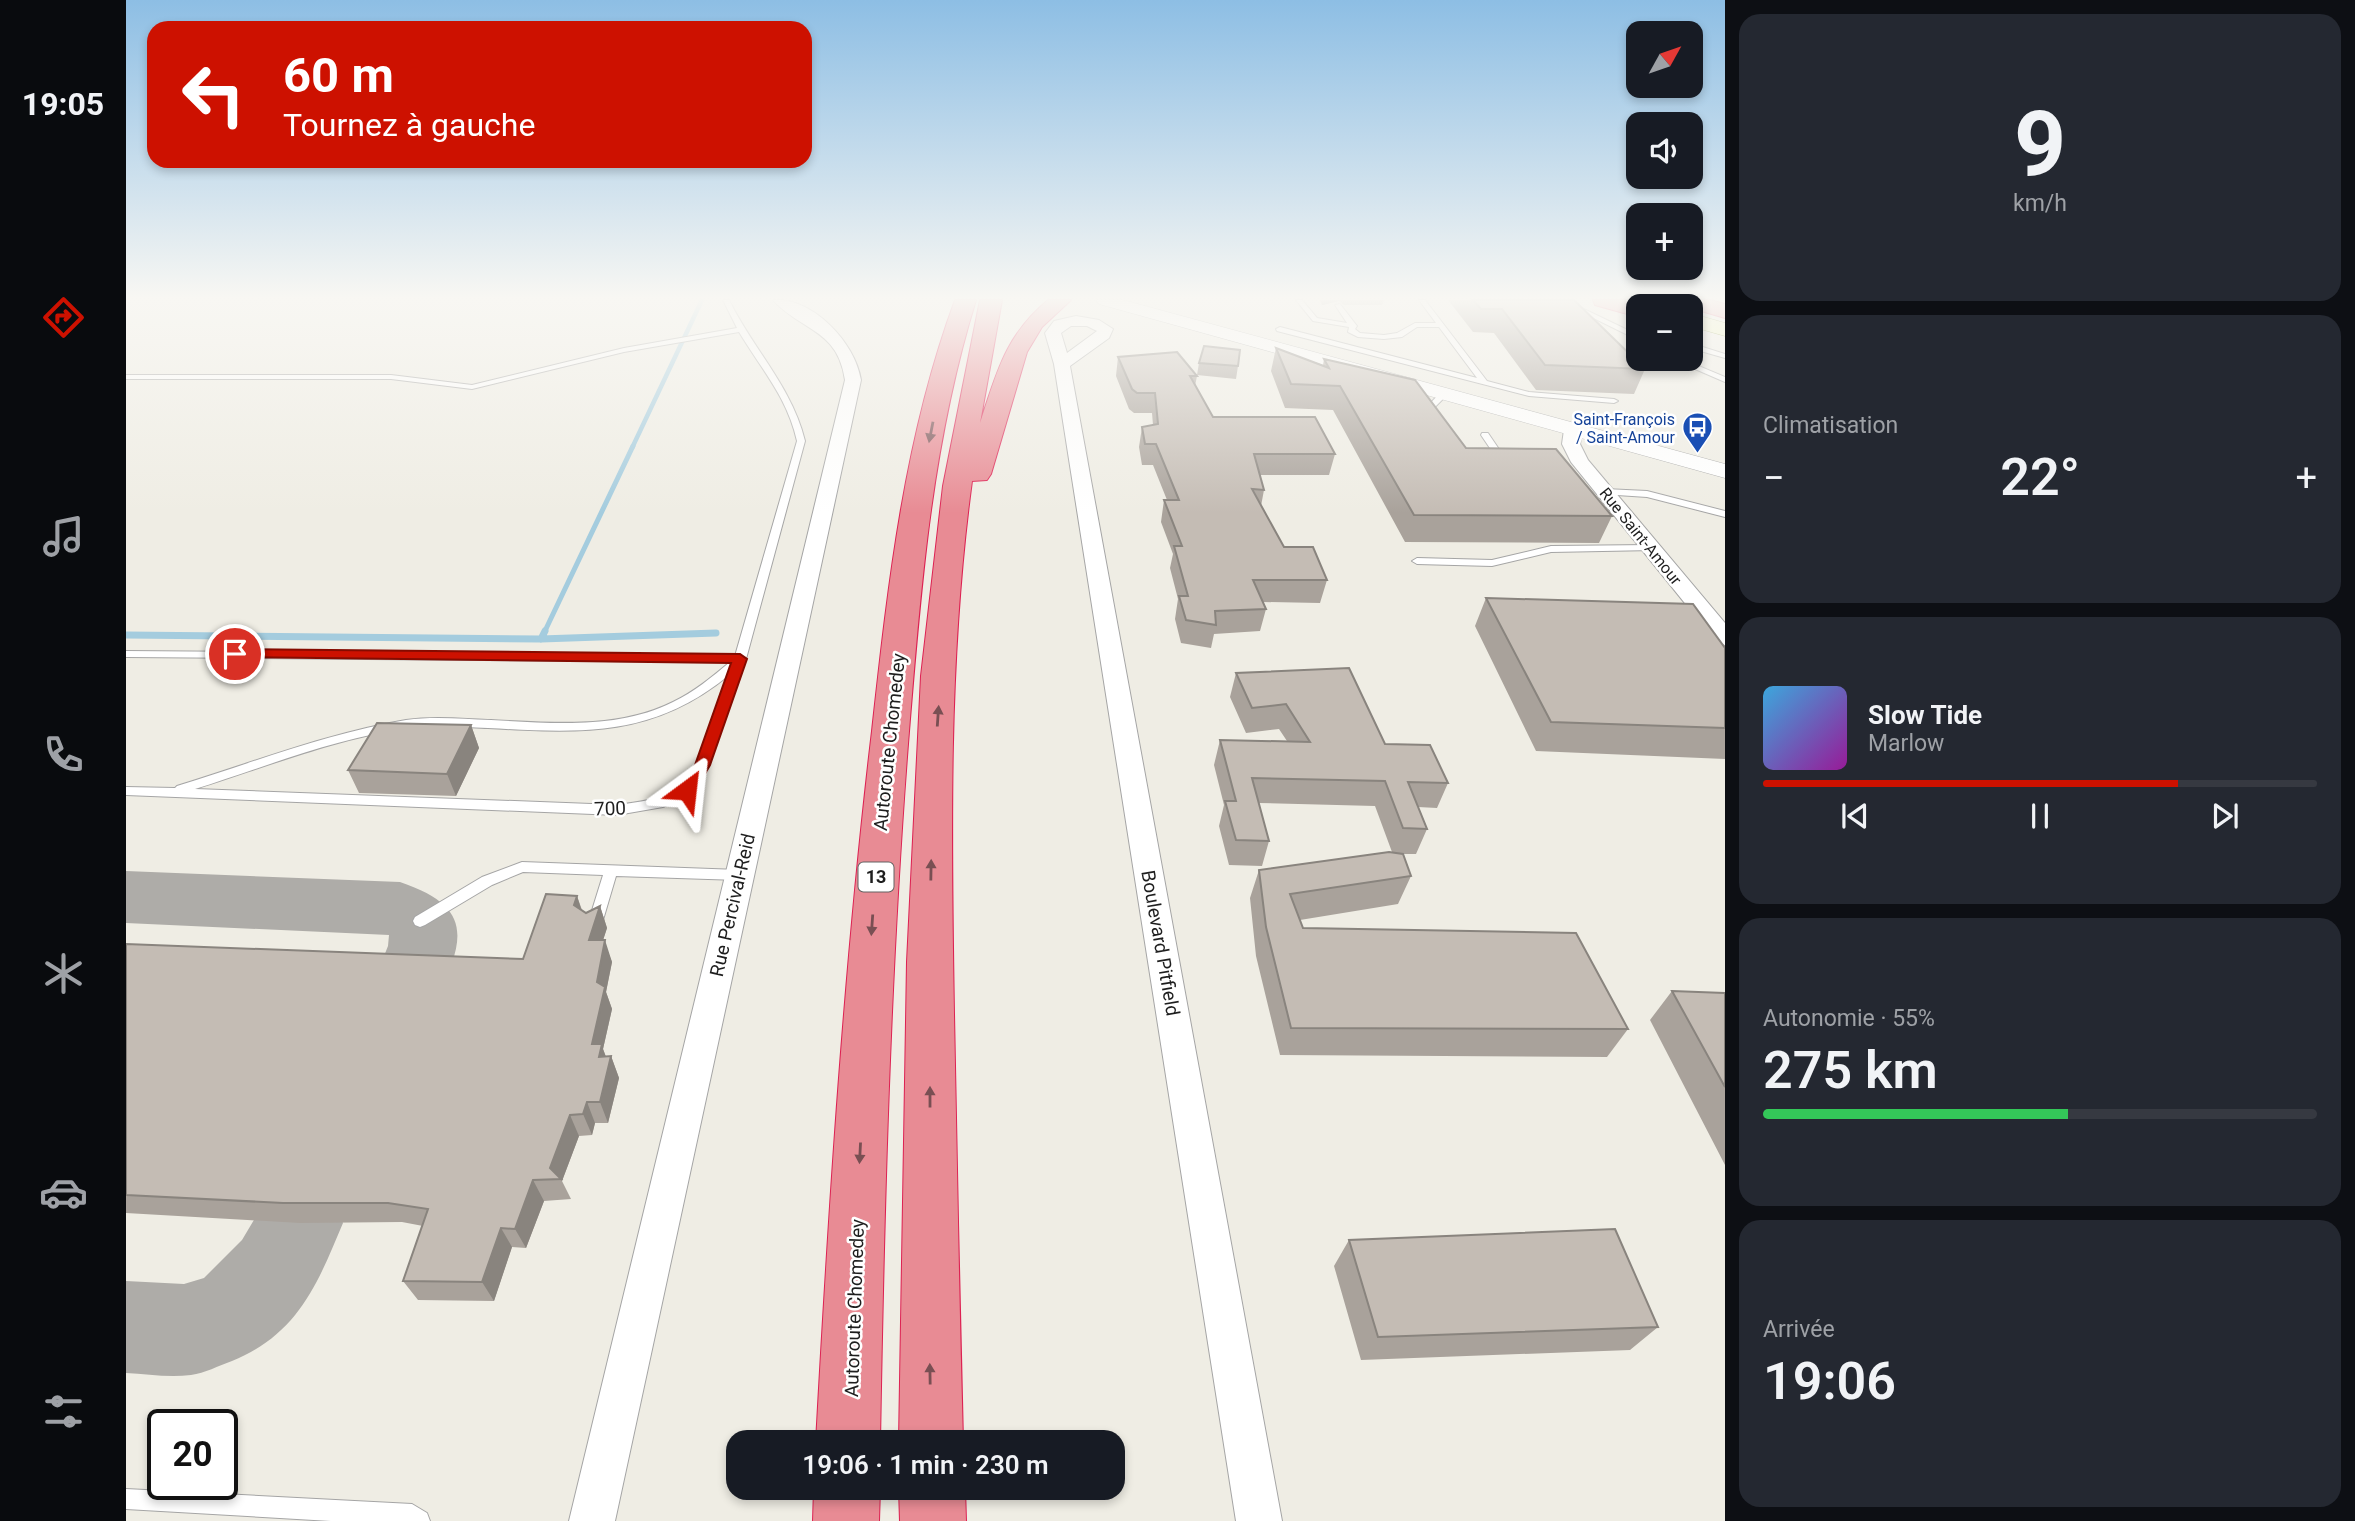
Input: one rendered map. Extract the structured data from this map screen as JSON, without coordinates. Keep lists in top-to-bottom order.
{
  "streets": {
    "highway": ["Autoroute Chomedey", "13"],
    "street": ["Rue Saint-Amour", "Rue Percival-Reid", "Boulevard Pitfield"],
    "lane": ["700"]
  },
  "places": {
    "bus stop": ["Saint-François / Saint-Amour"]
  },
  "north": "top right",
  "page": {
    "tabs": "19:05",
    "tile": [
      ["9", "km/h"],
      "Climatisation",
      ["Autonomie · 55%", "275 km"],
      ["Arrivée", "19:06"]
    ],
    "map_buttons": ["+", "−"],
    "turn": ["60 m", "Tournez à gauche"],
    "heat": ["−", "22°", "+"],
    "song": ["Slow Tide", "Marlow"],
    "limit": "20",
    "trip": "19:06 · 1 min · 230 m"
  }
}
